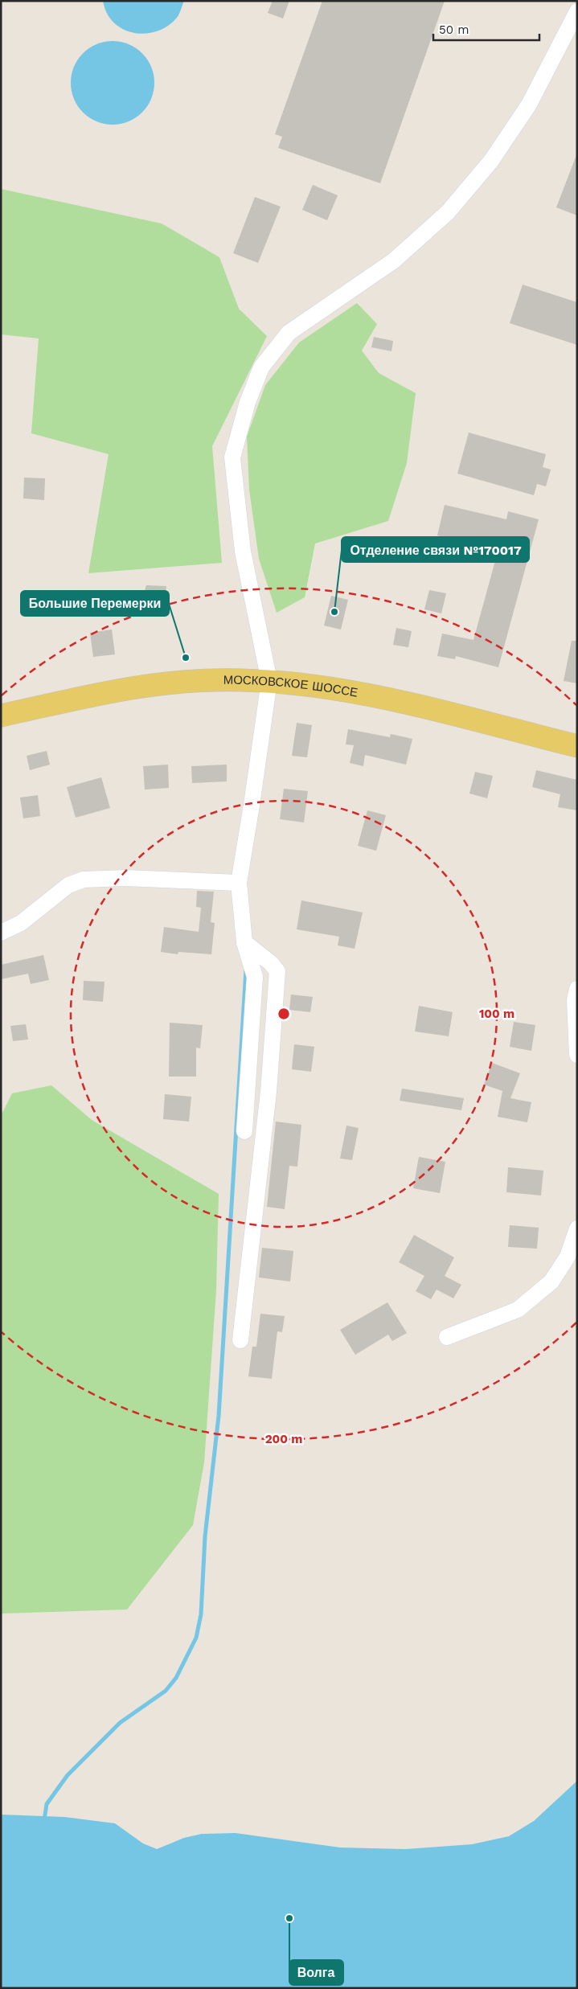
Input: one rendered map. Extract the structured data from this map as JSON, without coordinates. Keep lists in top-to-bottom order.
{
  "streets": {
    "main road": ["МОСКОВСКОЕ ШОССЕ"]
  },
  "places": ["Отделение связи №170017", "Большие Перемерки", "Волга"],
  "scale_bar": "50 m",
  "rings": ["100 m", "200 m"]
}
